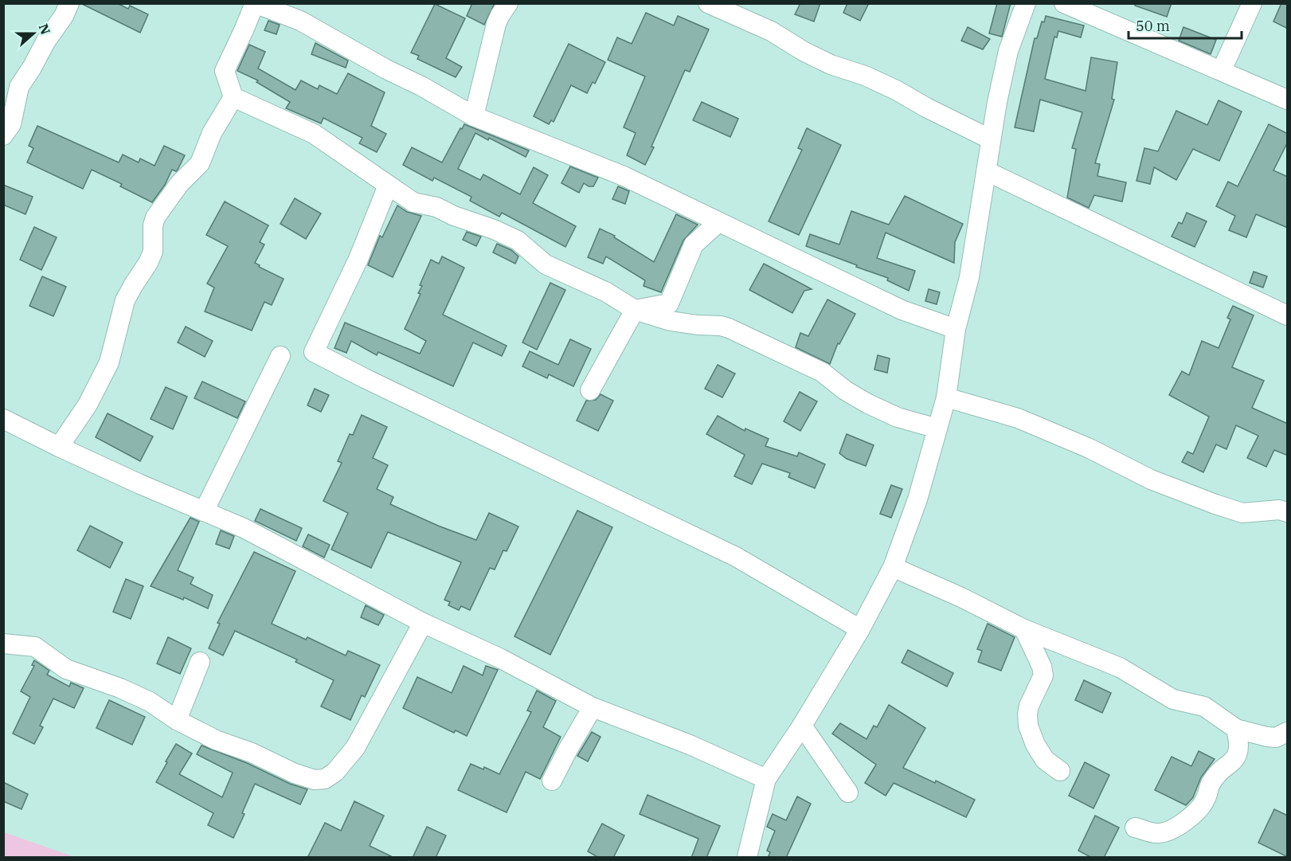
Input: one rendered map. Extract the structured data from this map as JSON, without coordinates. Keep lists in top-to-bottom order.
{
  "scale_bar": "50 m",
  "north": "right"
}
